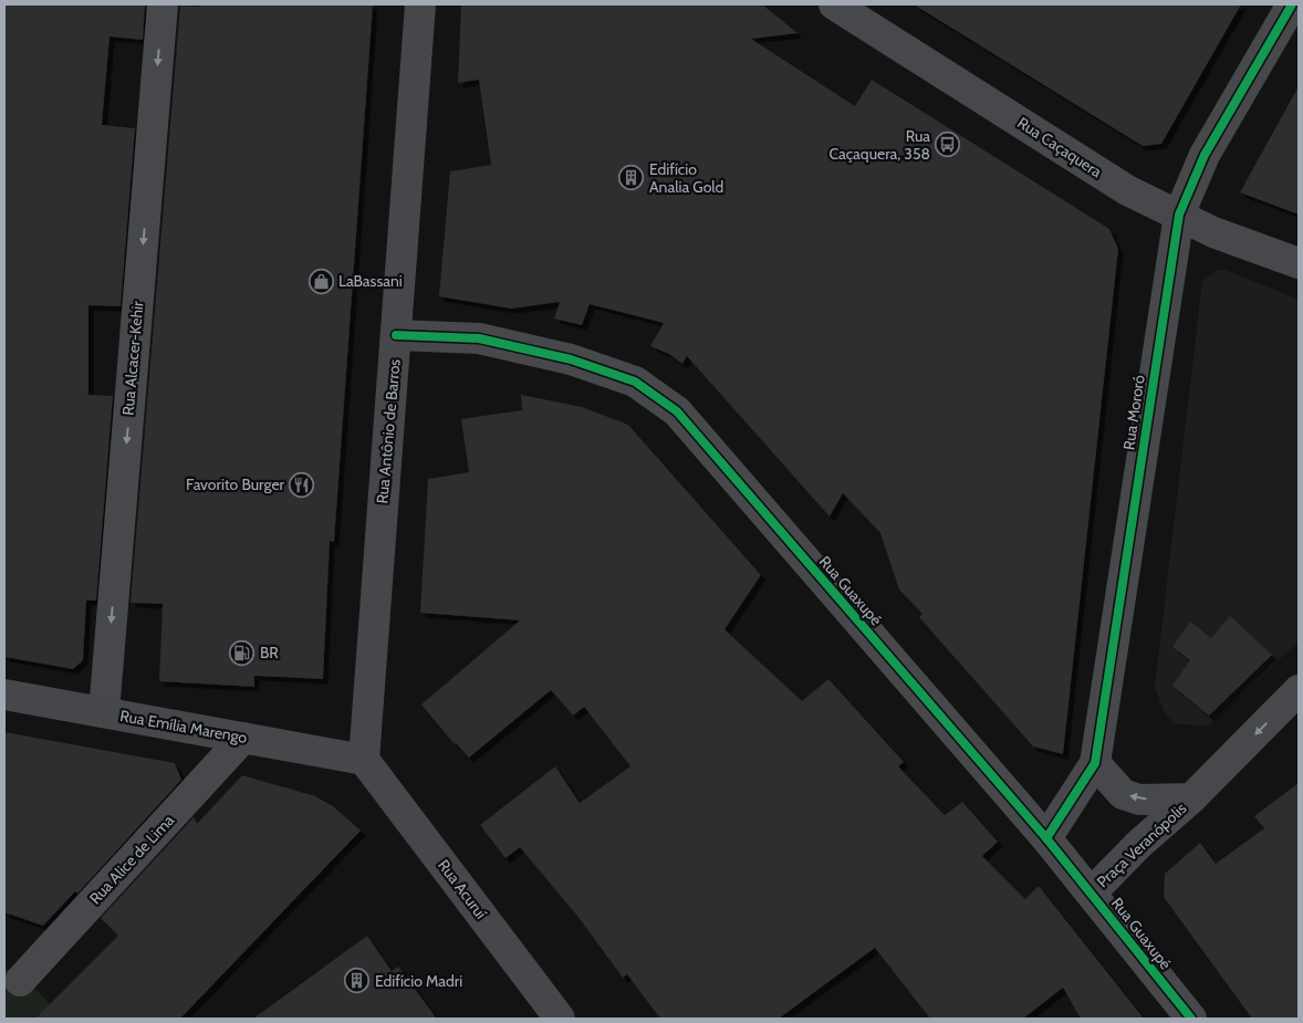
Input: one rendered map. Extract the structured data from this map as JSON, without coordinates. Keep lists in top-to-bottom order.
{
  "streets": {
    "main road": ["Rua Antônio de Barros", "Rua Emília Marengo", "Rua Acuruí"],
    "street": [
      "Rua Caçaquera",
      "Rua Alcacer-Kehir",
      "Rua Mororó",
      "Rua Guaxupé",
      "Praça Veranópolis",
      "Rua Alice de Lima"
    ]
  },
  "crossings": [
    ["Rua Caçaquera", "Rua Mororó"],
    ["Rua Alcacer-Kehir", "Rua Emília Marengo"],
    ["Rua Mororó", "Rua Guaxupé"],
    ["Rua Mororó", "Praça Veranópolis"],
    ["Rua Antônio de Barros", "Rua Guaxupé"],
    ["Rua Antônio de Barros", "Rua Emília Marengo"],
    ["Rua Antônio de Barros", "Rua Acuruí"],
    ["Rua Guaxupé", "Praça Veranópolis"],
    ["Rua Emília Marengo", "Rua Alice de Lima"],
    ["Rua Emília Marengo", "Rua Acuruí"]
  ],
  "one_way": ["Rua Alcacer-Kehir"],
  "places": {
    "bus stop": ["Rua Caçaquera, 358"],
    "building": ["Edifício Analia Gold", "Edifício Madri"],
    "shop": ["LaBassani"],
    "restaurant": ["Favorito Burger"],
    "fuel station": ["BR"]
  }
}
